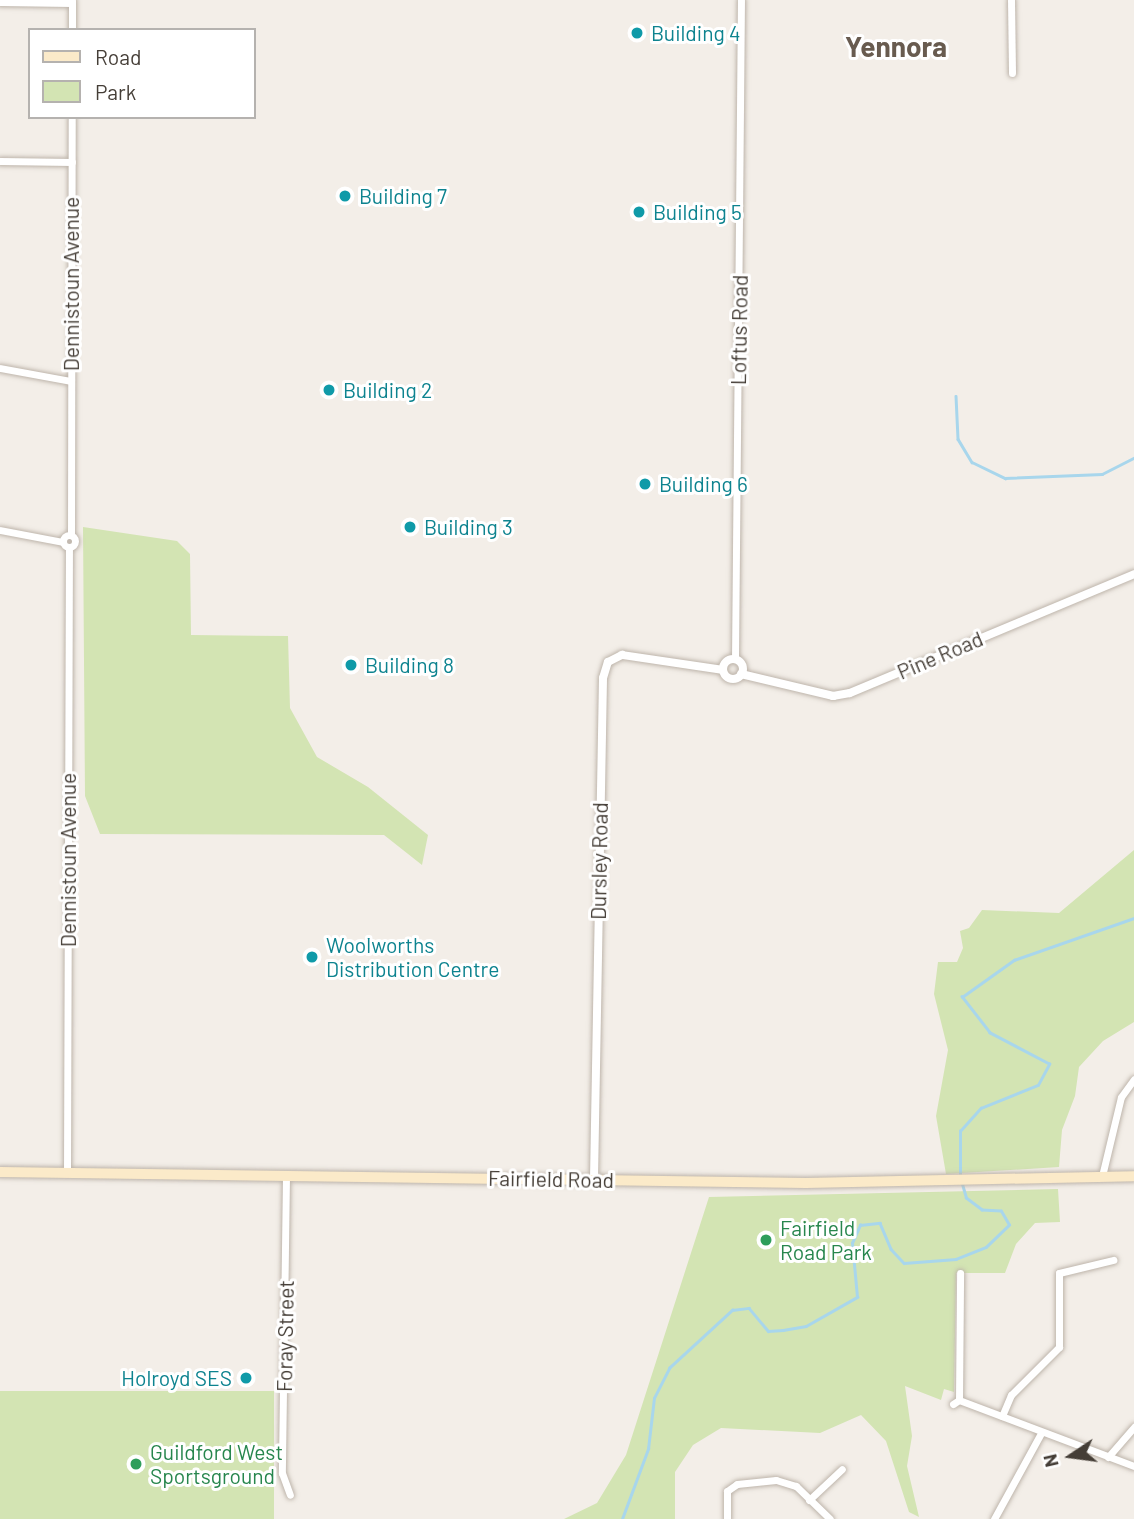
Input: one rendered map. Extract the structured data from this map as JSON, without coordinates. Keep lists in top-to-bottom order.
{
  "streets": {
    "main road": ["Fairfield Road"],
    "street": [
      "Dennistoun Avenue",
      "Loftus Road",
      "Pine Road",
      "Dursley Road",
      "Foray Street"
    ]
  },
  "crossings": [
    ["Dennistoun Avenue", "Fairfield Road"],
    ["Loftus Road", "Pine Road"],
    ["Loftus Road", "Dursley Road"],
    ["Pine Road", "Dursley Road"],
    ["Dursley Road", "Fairfield Road"],
    ["Fairfield Road", "Foray Street"]
  ],
  "districts": ["Yennora"],
  "places": [
    "Building 4",
    "Building 7",
    "Building 5",
    "Building 2",
    "Building 6",
    "Building 3",
    "Building 8",
    "Woolworths Distribution Centre",
    "Fairfield Road Park",
    "Holroyd SES",
    "Guildford West Sportsground"
  ],
  "legend": ["Road", "Park"],
  "north": "left"
}
